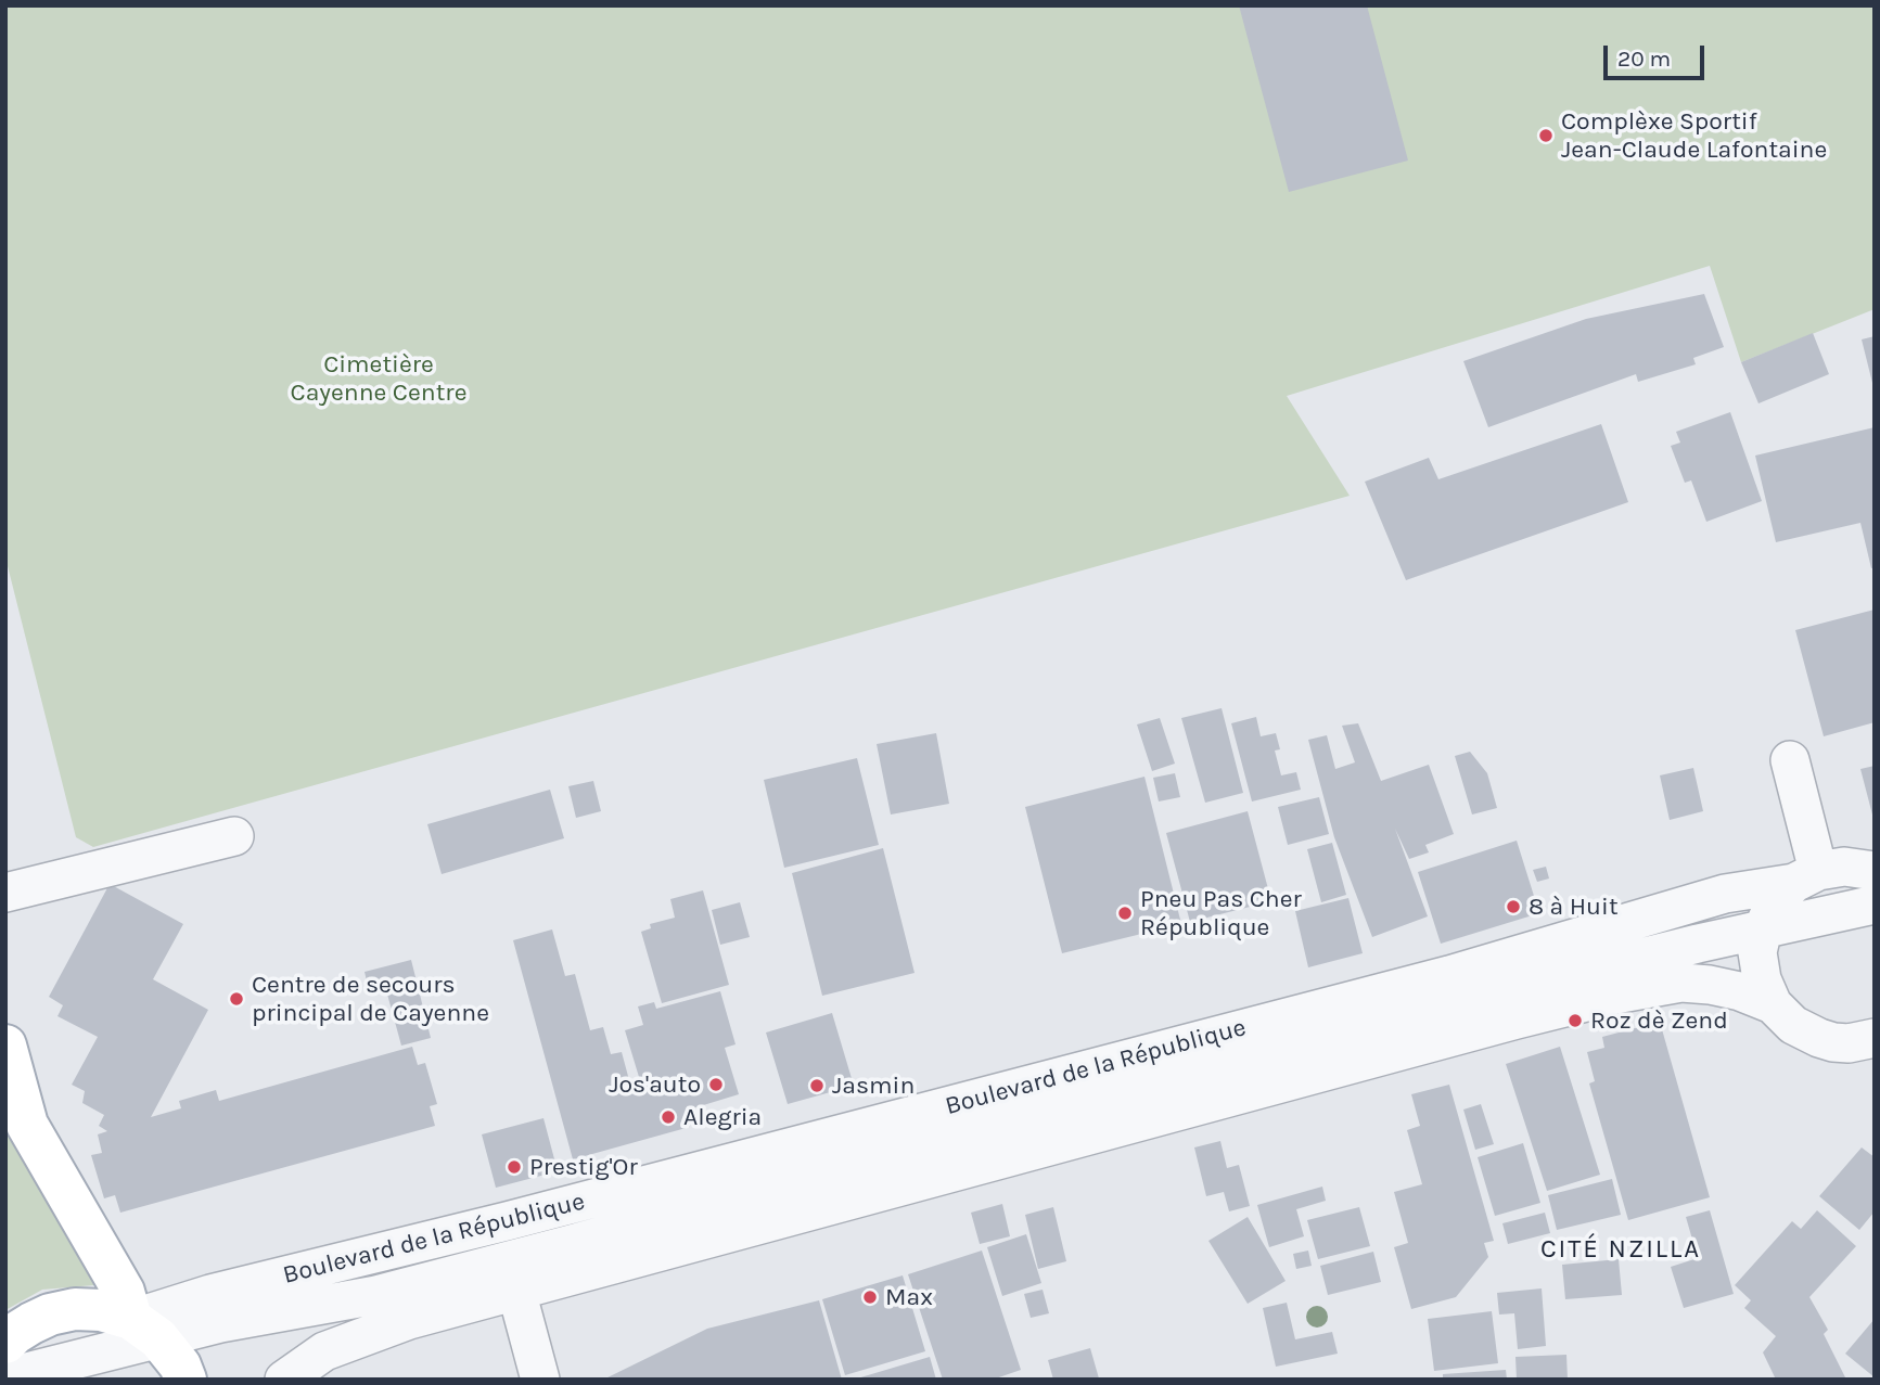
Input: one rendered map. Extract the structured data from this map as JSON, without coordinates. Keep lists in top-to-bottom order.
{
  "streets": {
    "street": ["Boulevard de la République"]
  },
  "districts": ["CITÉ NZILLA"],
  "parks": ["Cimetière Cayenne Centre"],
  "places": [
    "Complèxe Sportif Jean-Claude Lafontaine",
    "8 à Huit",
    "Pneu Pas Cher République",
    "Centre de secours principal de Cayenne",
    "Roz dè Zend",
    "Jos'auto",
    "Jasmin",
    "Alegria",
    "Prestig'Or",
    "Max"
  ],
  "scale_bar": "20 m"
}
